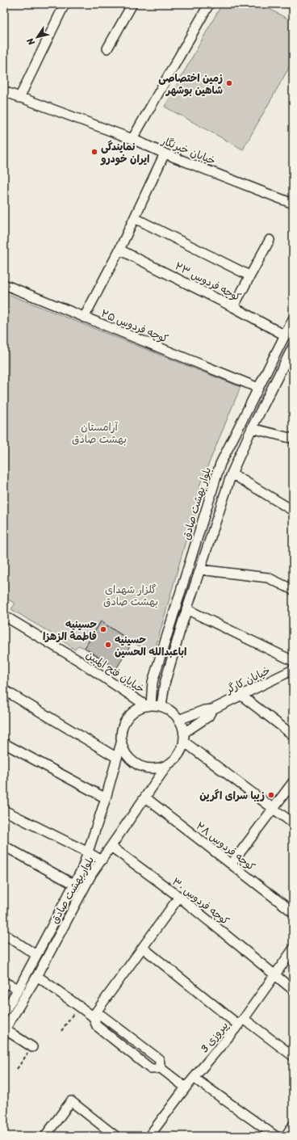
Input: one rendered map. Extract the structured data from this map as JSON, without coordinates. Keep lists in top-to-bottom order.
{
  "streets": {
    "street": [
      "خیابان خبرنگار",
      "کوچه فردوس ۲۳",
      "کوچه فردوس ۲۵",
      "بلوار بهشت صادق",
      "خیابان فتح المبین",
      "خیابان کارگر",
      "کوچه فردوس ۲۸",
      "کوچه فردوس ۳۰",
      "پیروزی 3"
    ]
  },
  "crossings": [
    ["کوچه فردوس ۲۳", "بلوار بهشت صادق"],
    ["کوچه فردوس ۲۵", "بلوار بهشت صادق"],
    ["بلوار بهشت صادق", "خیابان فتح المبین"],
    ["بلوار بهشت صادق", "خیابان کارگر"],
    ["بلوار بهشت صادق", "کوچه فردوس ۲۸"],
    ["بلوار بهشت صادق", "کوچه فردوس ۳۰"],
    ["خیابان فتح المبین", "خیابان کارگر"],
    ["کوچه فردوس ۳۰", "پیروزی 3"]
  ],
  "parks": ["آرامستان بهشت صادق", "گلزار شهدای بهشت صادق"],
  "places": [
    "زمین اختصاصی شاهین بوشهر",
    "نمایندگی ایران خودرو",
    "حسینیه فاطمة الزهزا",
    "حسینیه اباعبدالله الحسین",
    "زیبا سرای اگرین"
  ],
  "north": "bottom left"
}
